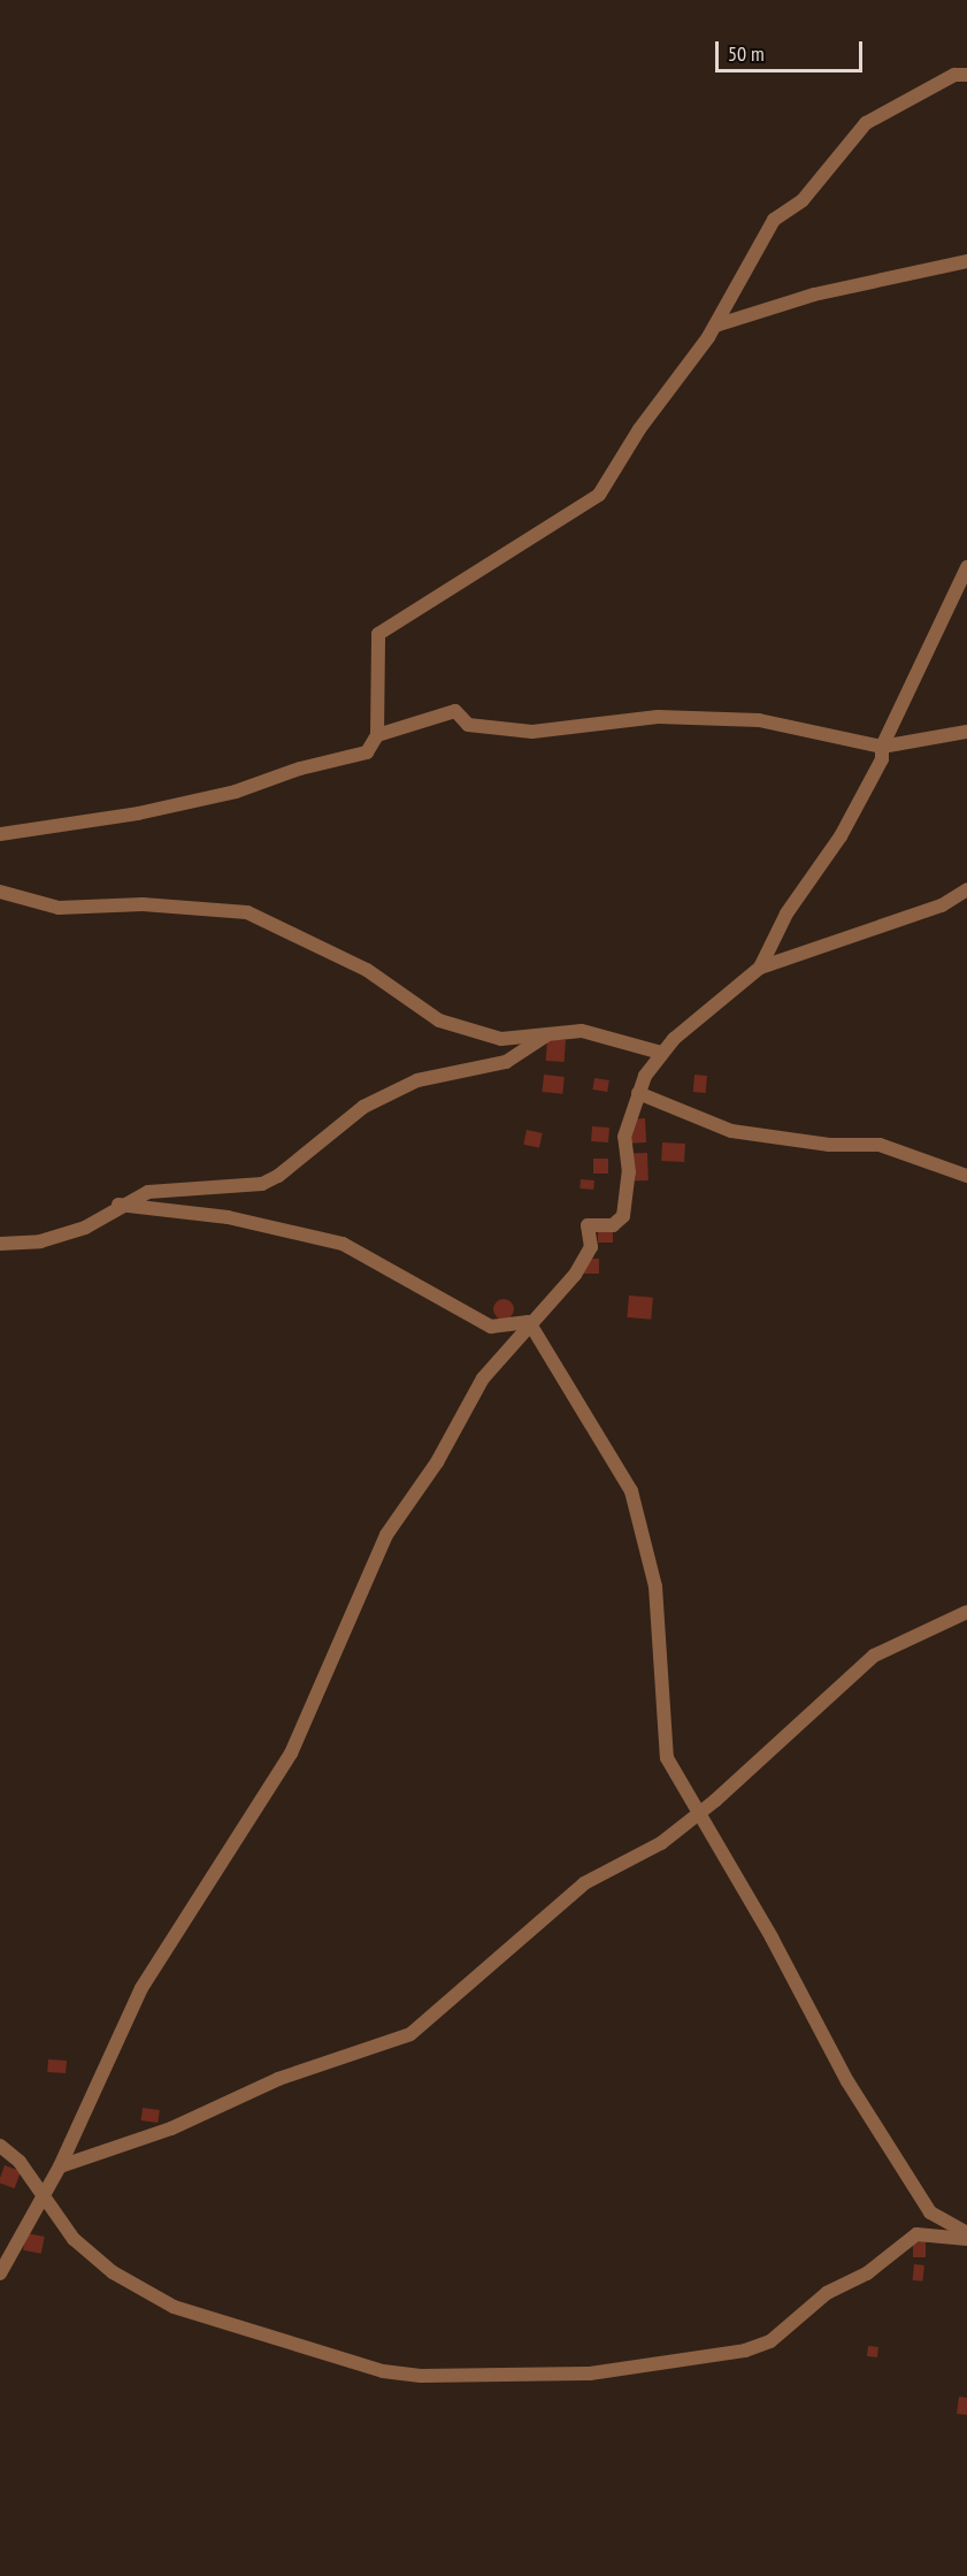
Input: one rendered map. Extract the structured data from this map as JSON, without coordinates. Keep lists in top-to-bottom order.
{
  "scale_bar": "50 m"
}
